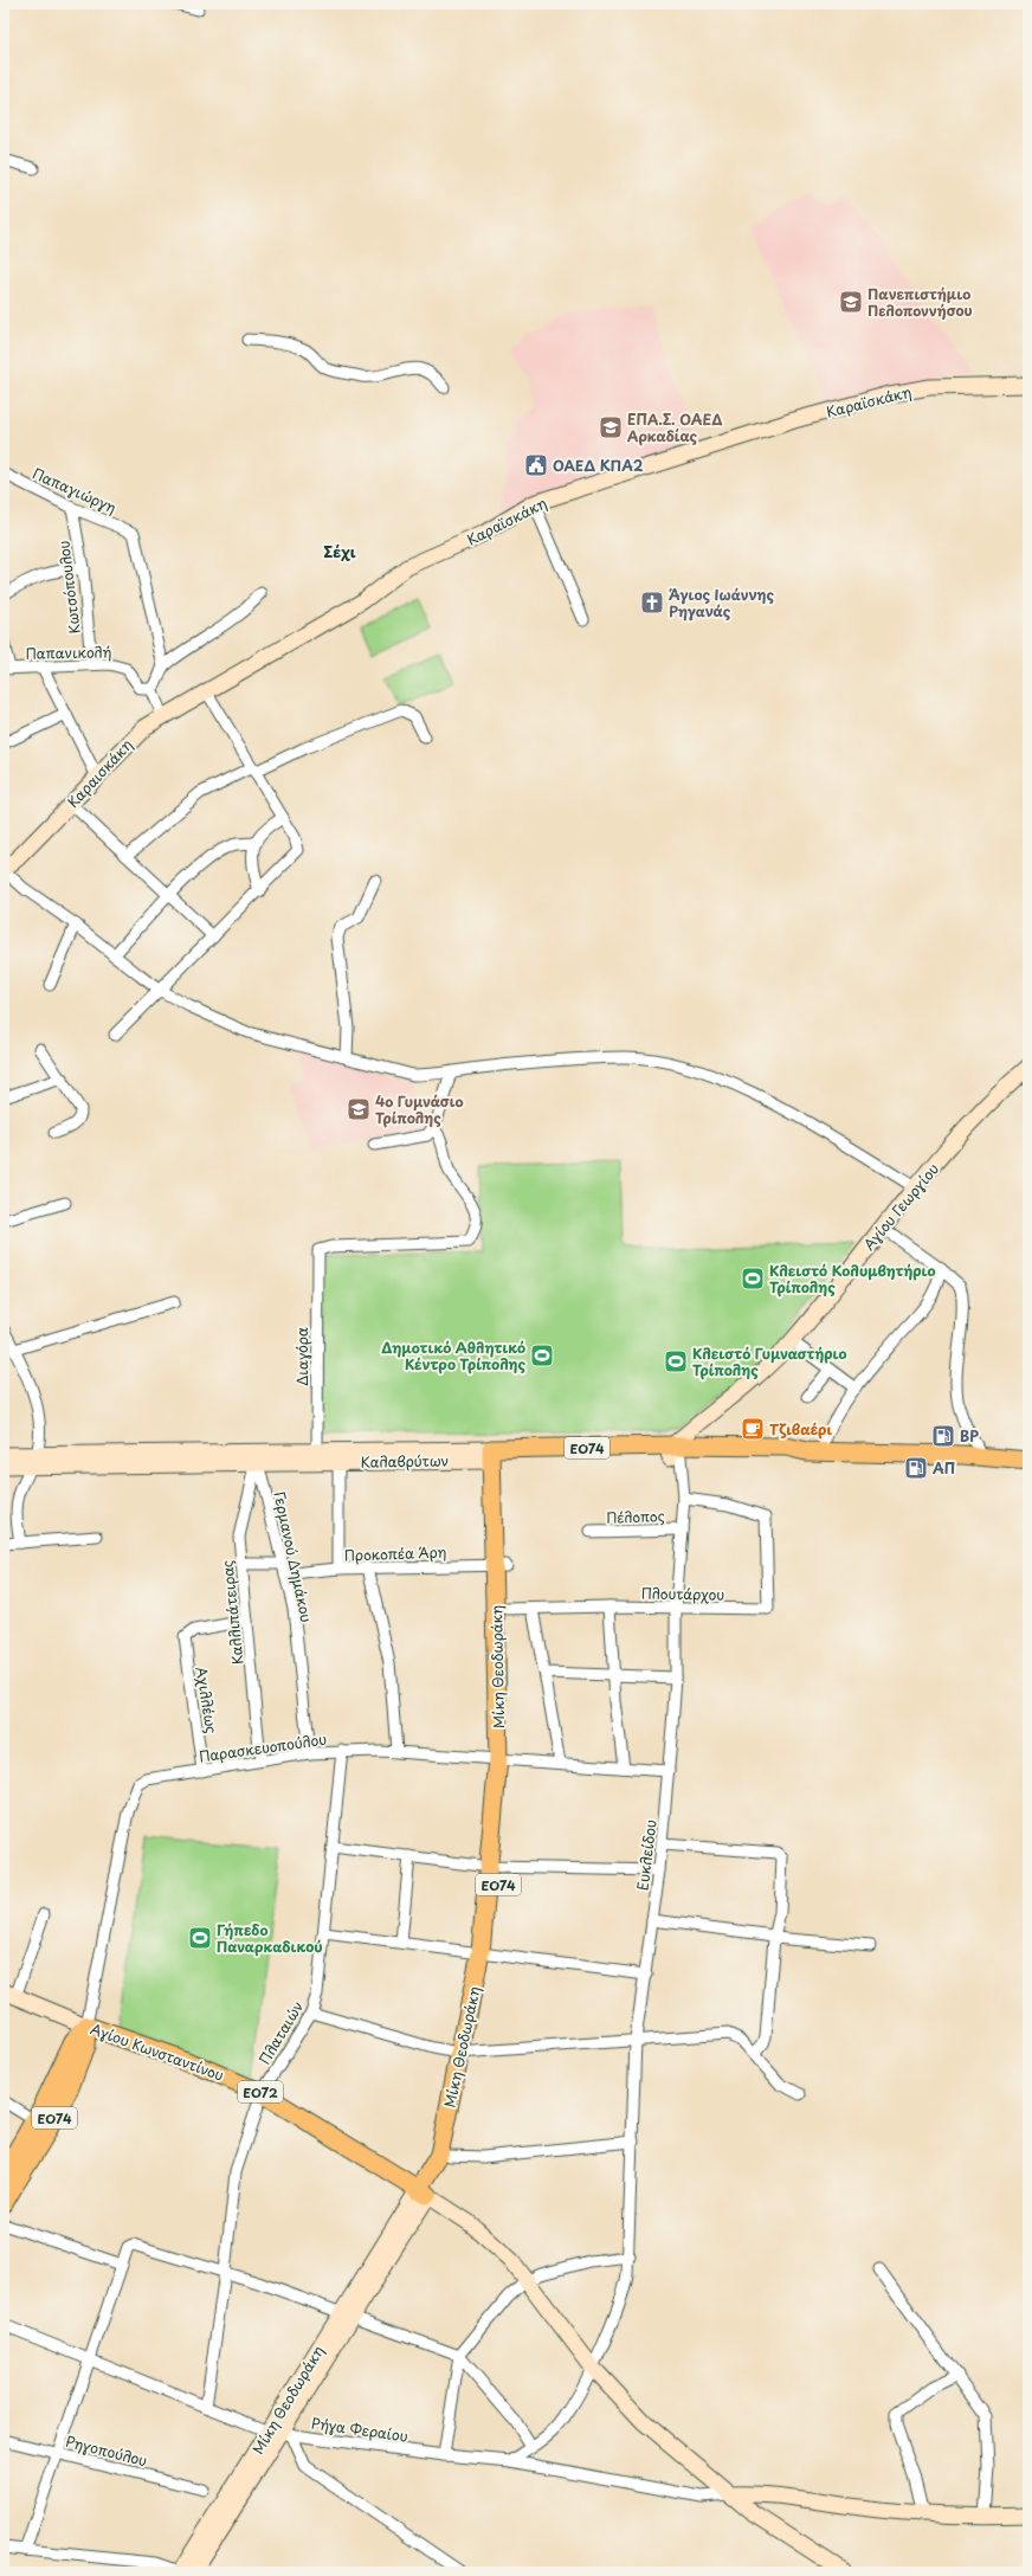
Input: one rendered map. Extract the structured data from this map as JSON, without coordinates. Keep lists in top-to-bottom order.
{
  "streets": {
    "main road": [
      "ΕΟ74",
      "Καλαβρύτων",
      "Μίκη Θεοδωράκη",
      "Αγίου Κωνσταντίνου",
      "ΕΟ72"
    ],
    "street": [
      "Καραϊσκάκη",
      "Παπαγιώργη",
      "Κωτσόπουλου",
      "Παπανικολή",
      "Καραισκάκη",
      "Αγίου Γεωργίου",
      "Διαγόρα",
      "Πέλοπος",
      "Προκοπέα Άρη",
      "Γερμανού Δημάκου",
      "Πλουτάρχου",
      "Καλλιπάτειρας",
      "Αχιλλέως",
      "Παρασκευοπούλου",
      "Ευκλείδου",
      "Πλαταιών",
      "Ρήγα Φεραίου",
      "Ρηγοπούλου"
    ]
  },
  "crossings": [
    ["Καραϊσκάκη", "Καραισκάκη"],
    ["Παπαγιώργη", "Κωτσόπουλου"],
    ["Κωτσόπουλου", "Παπανικολή"],
    ["Αγίου Γεωργίου", "Καλαβρύτων"],
    ["Αγίου Γεωργίου", "Ευκλείδου"],
    ["Διαγόρα", "Καλαβρύτων"],
    ["ΕΟ74", "Παρασκευοπούλου"],
    ["ΕΟ74", "Αγίου Κωνσταντίνου"],
    ["Καλαβρύτων", "Γερμανού Δημάκου"],
    ["Καλαβρύτων", "Καλλιπάτειρας"],
    ["Καλαβρύτων", "Μίκη Θεοδωράκη"],
    ["Καλαβρύτων", "Ευκλείδου"],
    ["Πέλοπος", "Ευκλείδου"],
    ["Προκοπέα Άρη", "Γερμανού Δημάκου"],
    ["Προκοπέα Άρη", "Μίκη Θεοδωράκη"],
    ["Γερμανού Δημάκου", "Καλλιπάτειρας"],
    ["Γερμανού Δημάκου", "Παρασκευοπούλου"],
    ["Πλουτάρχου", "Μίκη Θεοδωράκη"],
    ["Πλουτάρχου", "Ευκλείδου"],
    ["Καλλιπάτειρας", "Αχιλλέως"],
    ["Καλλιπάτειρας", "Παρασκευοπούλου"],
    ["Μίκη Θεοδωράκη", "Παρασκευοπούλου"],
    ["Μίκη Θεοδωράκη", "Αγίου Κωνσταντίνου"],
    ["Μίκη Θεοδωράκη", "ΕΟ72"],
    ["Μίκη Θεοδωράκη", "Ρήγα Φεραίου"],
    ["Αχιλλέως", "Παρασκευοπούλου"],
    ["Παρασκευοπούλου", "Ευκλείδου"],
    ["Παρασκευοπούλου", "Πλαταιών"],
    ["Παρασκευοπούλου", "Αγίου Κωνσταντίνου"],
    ["Ευκλείδου", "ΕΟ72"],
    ["Ευκλείδου", "Ρήγα Φεραίου"],
    ["Πλαταιών", "Αγίου Κωνσταντίνου"],
    ["Πλαταιών", "Ρήγα Φεραίου"],
    ["Αγίου Κωνσταντίνου", "ΕΟ72"],
    ["ΕΟ72", "Ρήγα Φεραίου"]
  ],
  "districts": ["Σέχι"],
  "places": {
    "school or university": ["Πανεπιστήμιο Πελοποννήσου", "ΕΠΑ.Σ. ΟΑΕΔ Αρκαδίας", "4ο Γυμνάσιο Τρίπολης"],
    "public building": ["ΟΑΕΔ ΚΠΑ2"],
    "church": ["Άγιος Ιωάννης Ρηγανάς"],
    "sports": [
      "Κλειστό Κολυμβητήριο Τρίπολης",
      "Δημοτικό Αθλητικό Κέντρο Τρίπολης",
      "Κλειστό Γυμναστήριο Τρίπολης",
      "Γήπεδο Παναρκαδικού"
    ],
    "cafe": ["Τζιβαέρι"],
    "fuel station": ["BP", "ΑΠ"]
  }
}
